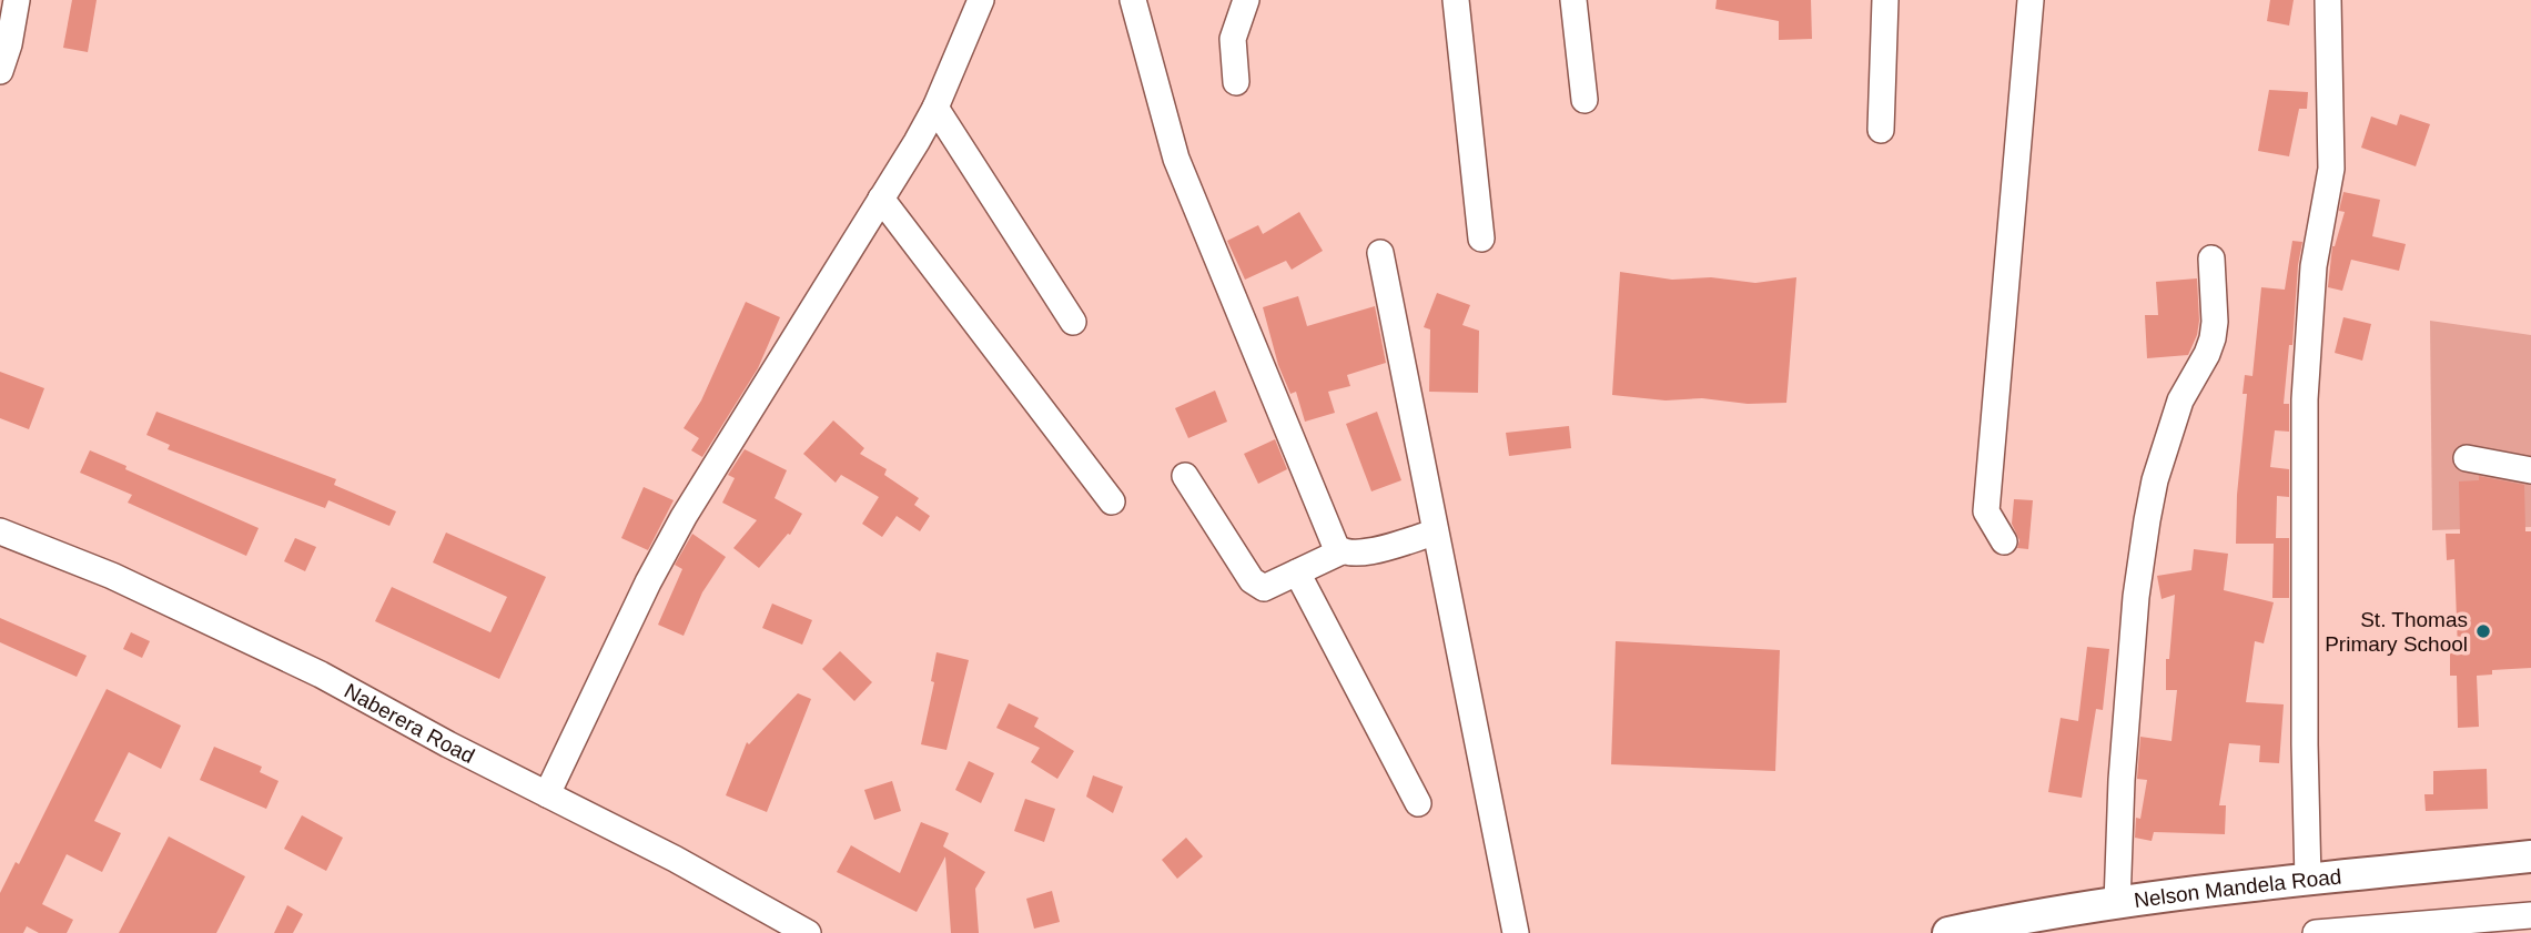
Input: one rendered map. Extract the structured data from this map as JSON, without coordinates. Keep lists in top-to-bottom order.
{
  "streets": {
    "main road": ["Nelson Mandela Road"],
    "street": ["Naberera Road"]
  },
  "places": ["St. Thomas Primary School"]
}
